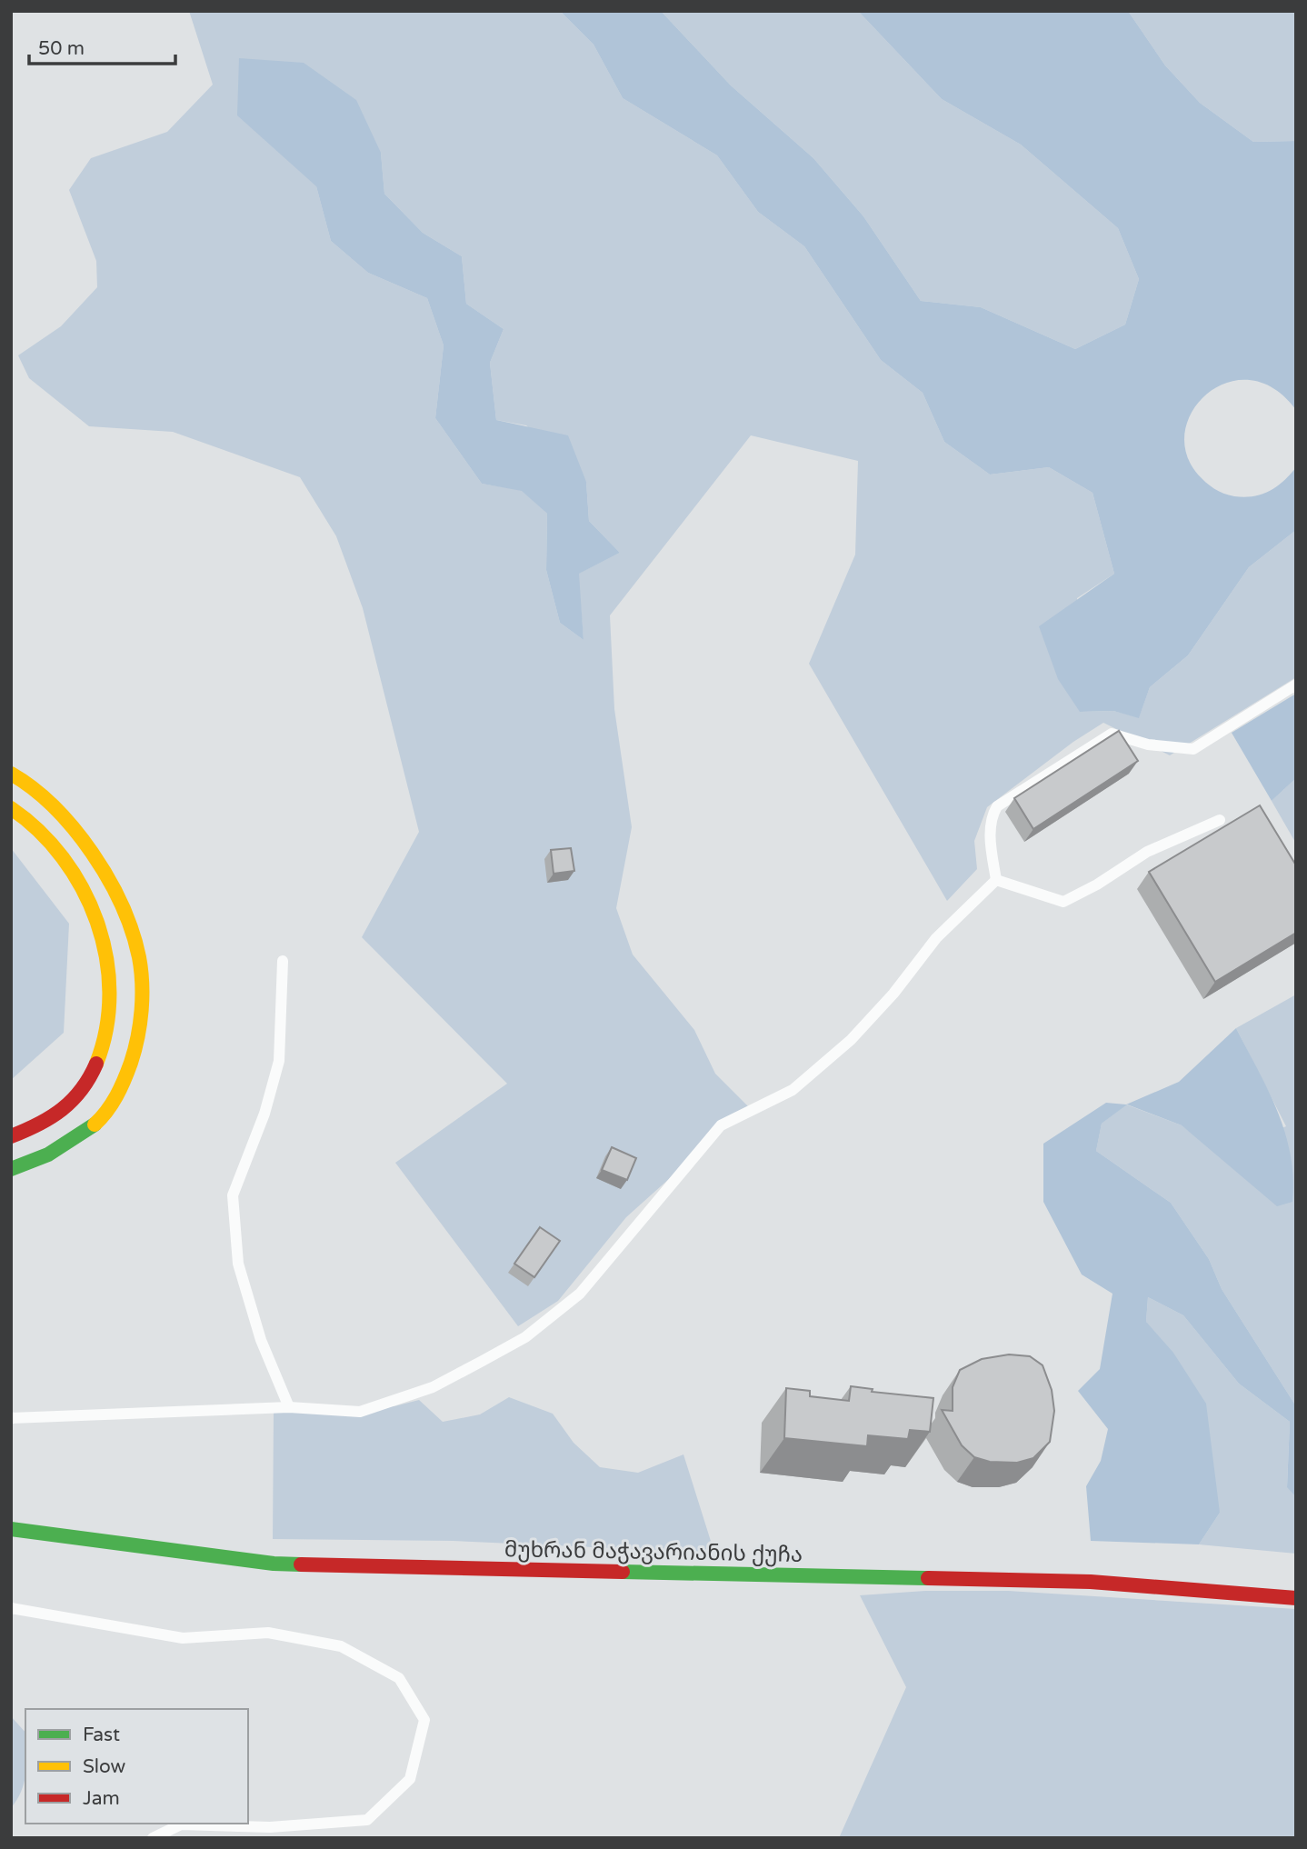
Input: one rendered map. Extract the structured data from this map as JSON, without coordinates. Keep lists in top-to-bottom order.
{
  "streets": {
    "main road": ["მუხრან მაჭავარიანის ქუჩა"]
  },
  "legend": ["Fast", "Slow", "Jam"],
  "scale_bar": "50 m"
}
